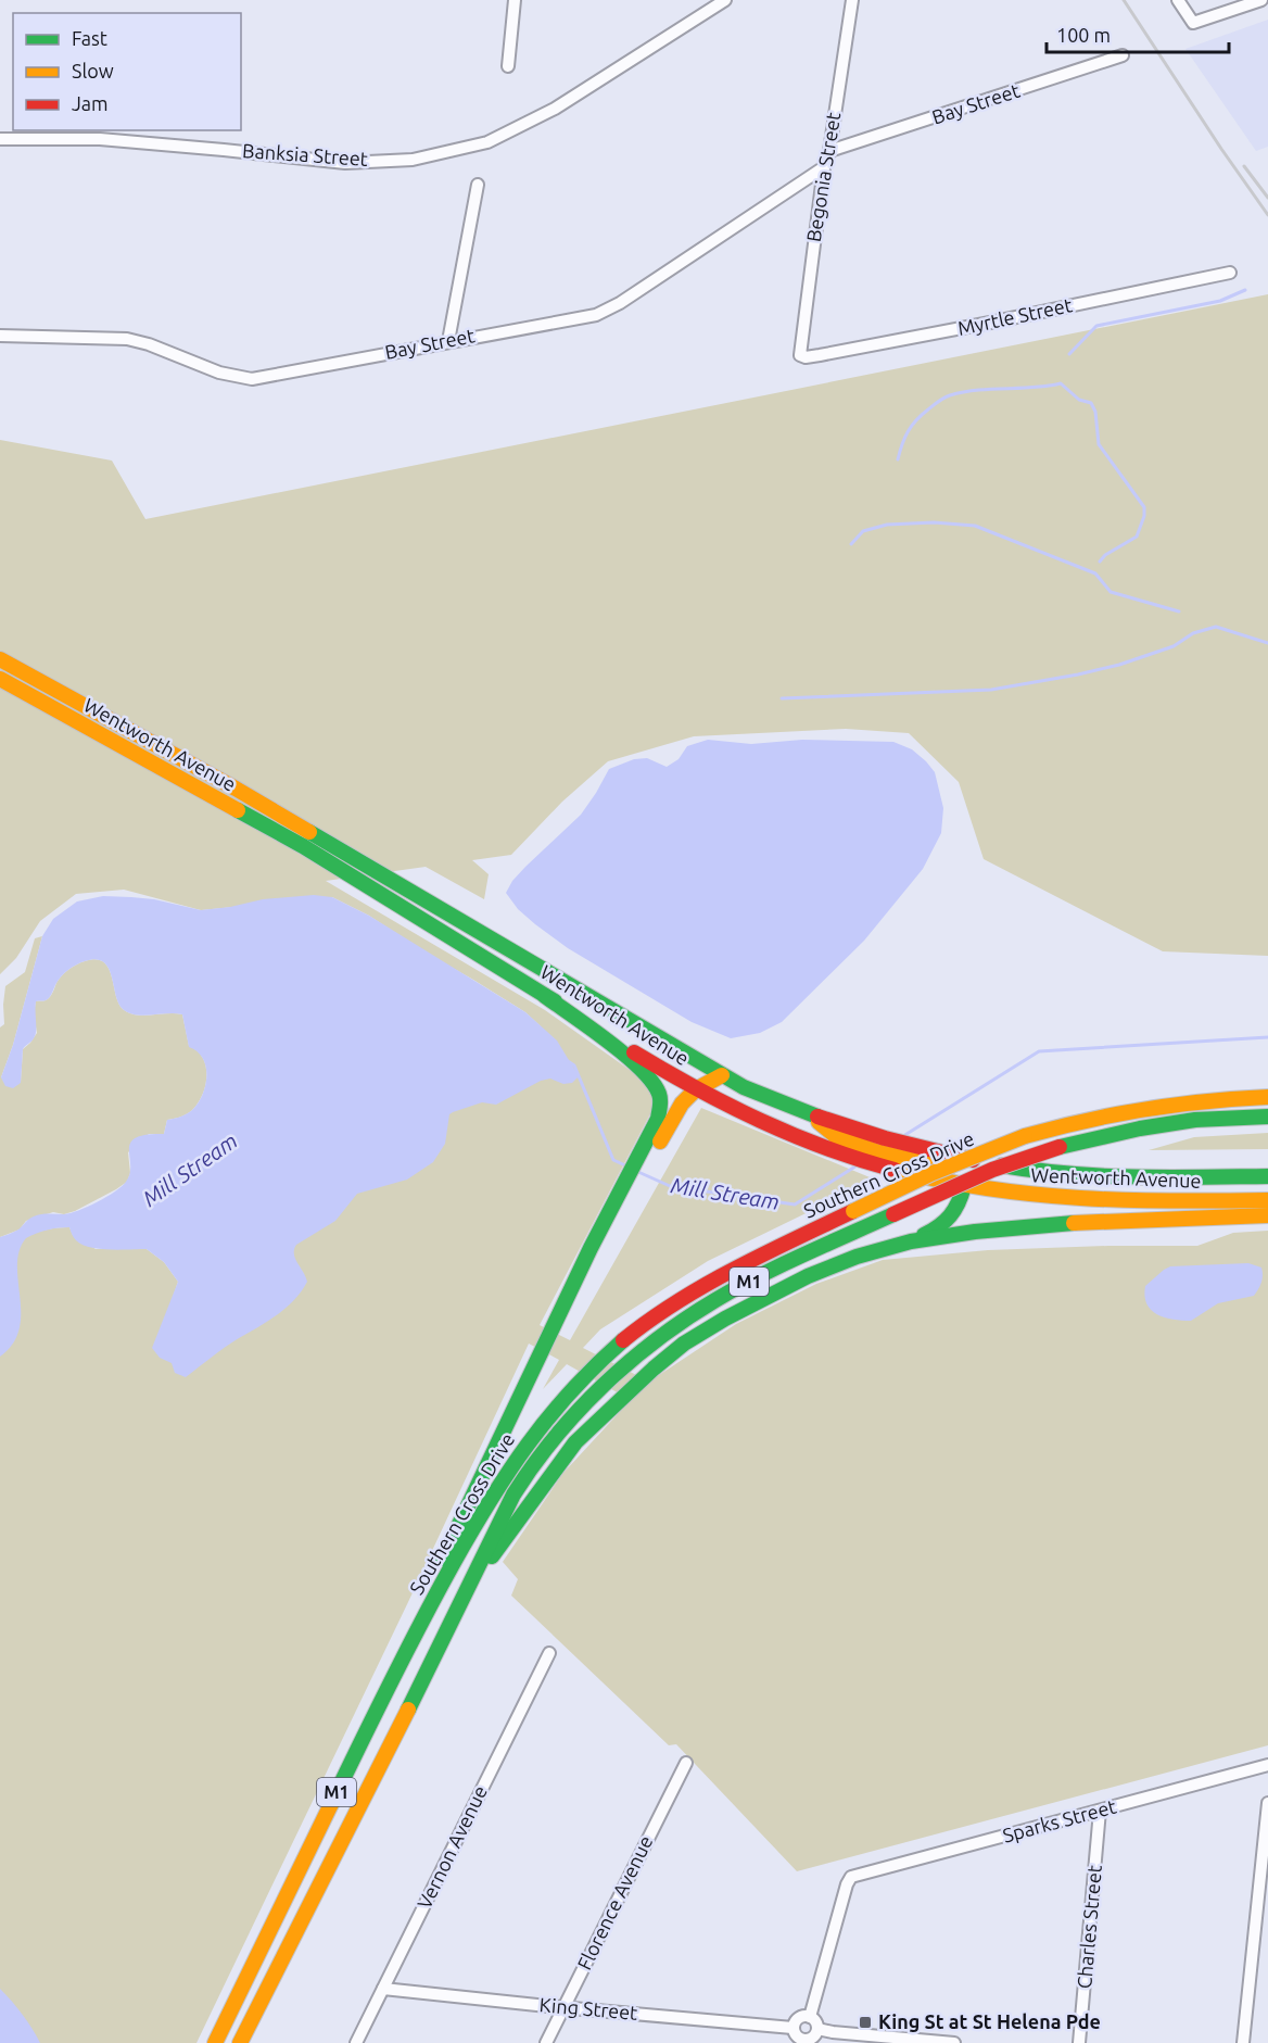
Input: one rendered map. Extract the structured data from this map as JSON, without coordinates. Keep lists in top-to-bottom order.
{
  "streets": {
    "main road": ["Wentworth Avenue", "Southern Cross Drive", "M1"],
    "street": [
      "Bay Street",
      "Banksia Street",
      "Begonia Street",
      "Myrtle Street",
      "Sparks Street",
      "Vernon Avenue",
      "Florence Avenue",
      "Charles Street",
      "King Street"
    ]
  },
  "crossings": [
    ["Bay Street", "Begonia Street"],
    ["Begonia Street", "Myrtle Street"],
    ["Sparks Street", "Charles Street"],
    ["Sparks Street", "King Street"],
    ["Vernon Avenue", "King Street"],
    ["Florence Avenue", "King Street"]
  ],
  "water": ["Mill Stream"],
  "places": {
    "transit": ["King St at St Helena Pde"]
  },
  "legend": ["Fast", "Slow", "Jam"],
  "scale_bar": "100 m"
}
